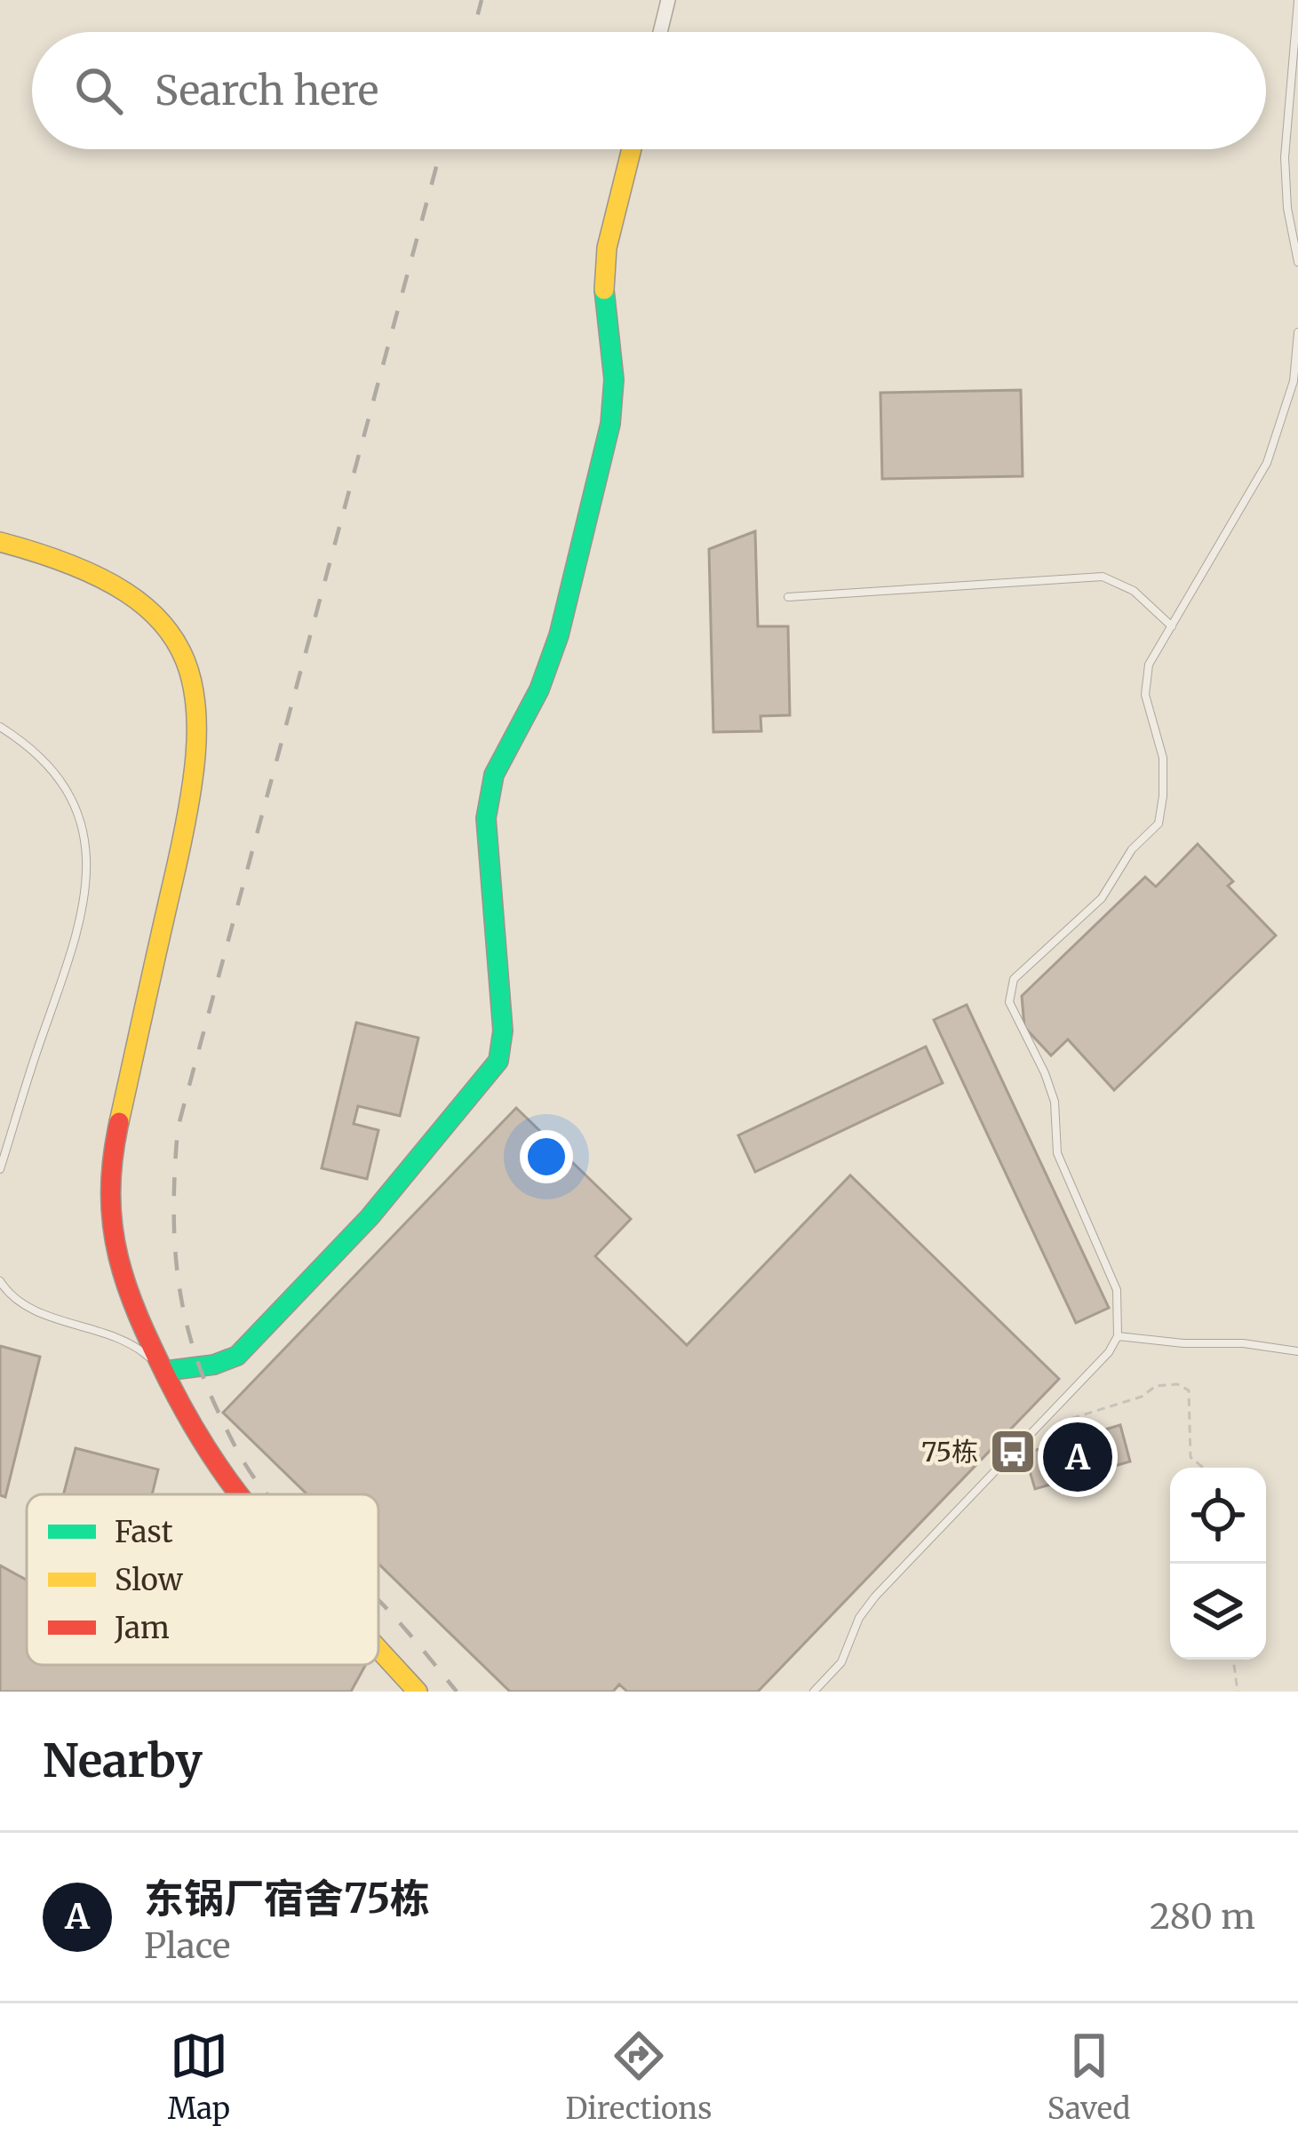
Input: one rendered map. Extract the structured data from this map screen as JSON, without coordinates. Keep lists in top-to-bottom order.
{
  "places": {
    "bus stop": ["75栋"]
  },
  "legend": ["Fast", "Slow", "Jam"],
  "page": {
    "search": "Search here",
    "pins": "A",
    "heading": "Nearby",
    "list": [
      {
        "mark": "A",
        "name": "东锅厂宿舍75栋",
        "note": "Place",
        "value": "280 m"
      }
    ],
    "nav": ["Map", "Directions", "Saved"]
  }
}
